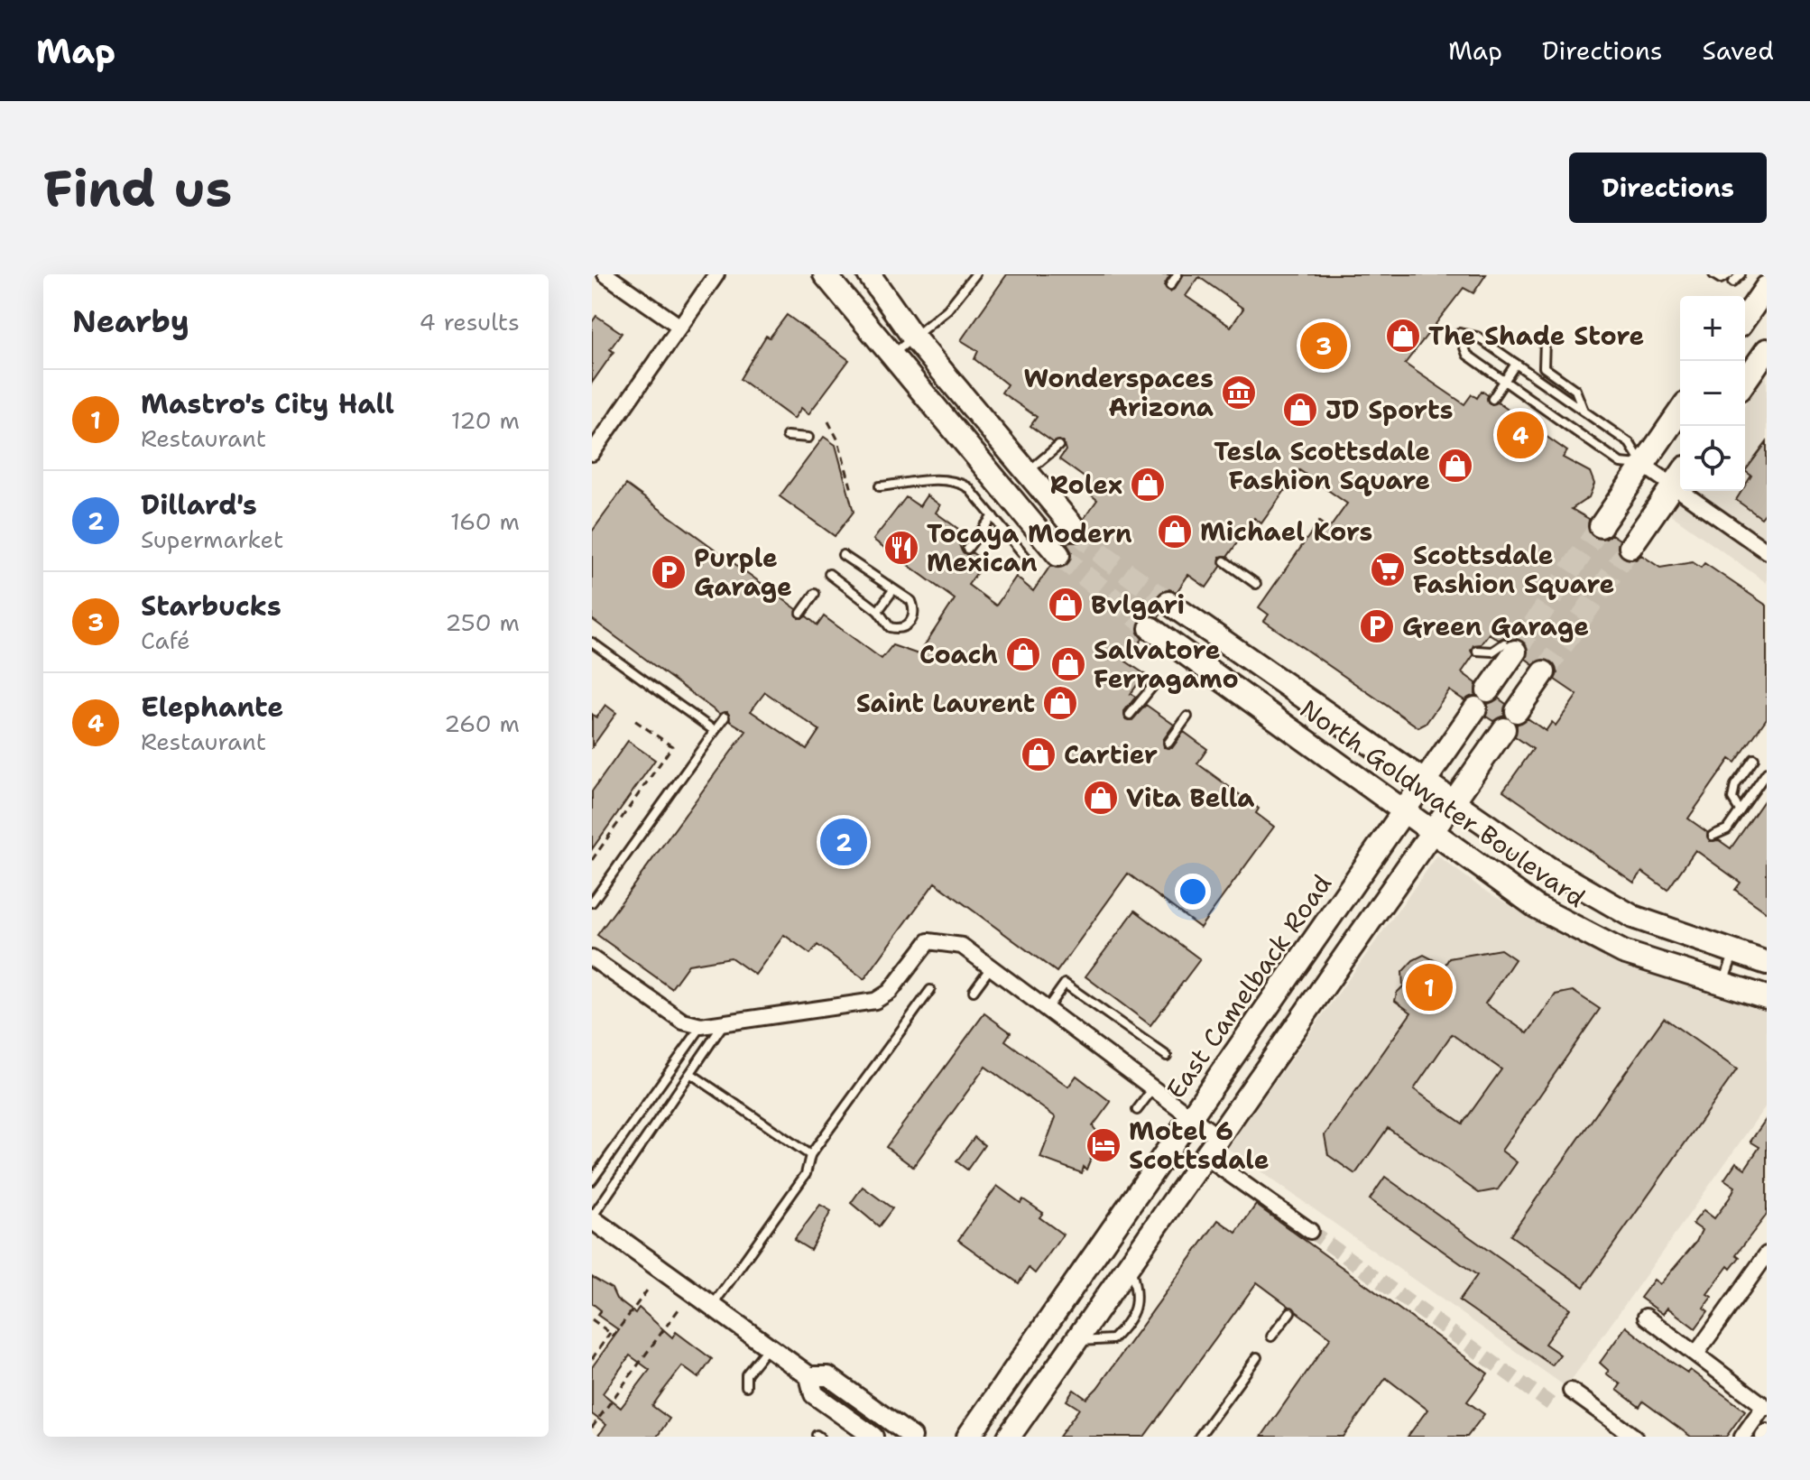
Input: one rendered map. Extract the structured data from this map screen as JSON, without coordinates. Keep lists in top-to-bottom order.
{
  "streets": {
    "main road": ["North Goldwater Boulevard", "East Camelback Road"]
  },
  "crossings": [
    ["North Goldwater Boulevard", "East Camelback Road"]
  ],
  "places": {
    "shop": [
      "The Shade Store",
      "JD Sports",
      "Tesla Scottsdale Fashion Square",
      "Rolex",
      "Michael Kors",
      "Bvlgari",
      "Coach",
      "Salvatore Ferragamo",
      "Saint Laurent",
      "Cartier",
      "Vita Bella"
    ],
    "museum": ["Wonderspaces Arizona"],
    "restaurant": ["Tocaya Modern Mexican"],
    "supermarket": ["Scottsdale Fashion Square"],
    "parking": ["Purple Garage", "Green Garage"],
    "hotel": ["Motel 6 Scottsdale"]
  },
  "page": {
    "header": "Map",
    "nav": ["Map", "Directions", "Saved"],
    "buttons": "Directions",
    "title": "Find us",
    "heading": ["Nearby", "4 results"],
    "map_buttons": ["+", "−"],
    "pins": [
      "3",
      "4",
      "2",
      "1"
    ],
    "list": [
      {
        "mark": "1",
        "name": "Mastro's City Hall",
        "note": "Restaurant",
        "value": "120 m"
      },
      {
        "mark": "2",
        "name": "Dillard's",
        "note": "Supermarket",
        "value": "160 m"
      },
      {
        "mark": "3",
        "name": "Starbucks",
        "note": "Café",
        "value": "250 m"
      },
      {
        "mark": "4",
        "name": "Elephante",
        "note": "Restaurant",
        "value": "260 m"
      }
    ]
  }
}
